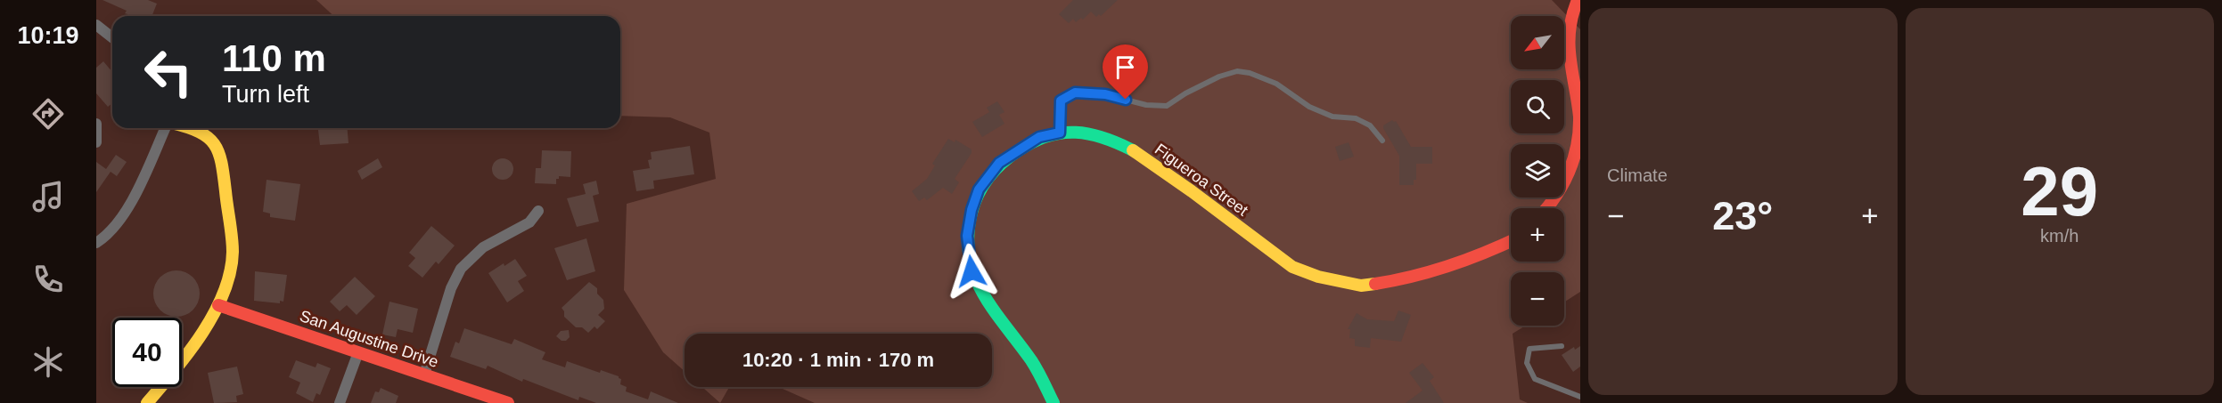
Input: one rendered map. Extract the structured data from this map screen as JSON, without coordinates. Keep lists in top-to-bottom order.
{
  "streets": {
    "street": ["Figueroa Street", "San Augustine Drive"]
  },
  "north": "bottom left",
  "page": {
    "tabs": "10:19",
    "tile": [
      "Climate",
      ["29", "km/h"]
    ],
    "map_buttons": ["+", "−"],
    "turn": ["110 m", "Turn left"],
    "heat": ["−", "23°", "+"],
    "limit": "40",
    "trip": "10:20 · 1 min · 170 m"
  }
}
